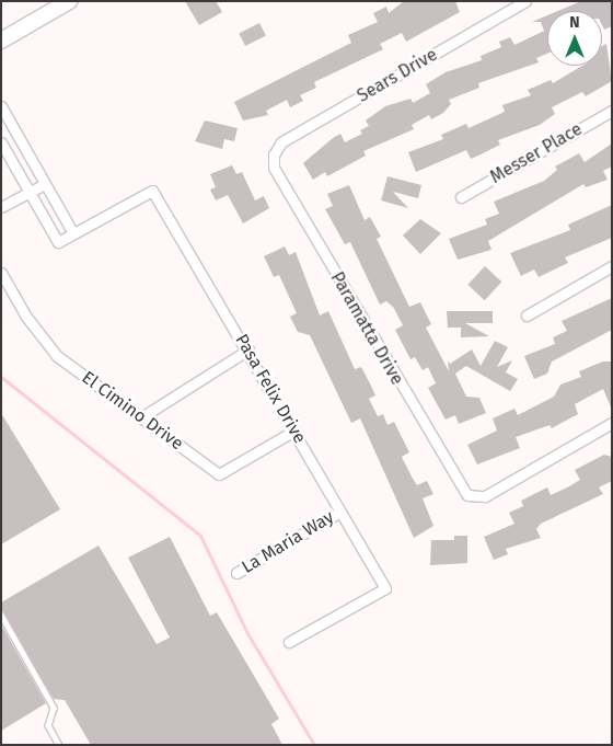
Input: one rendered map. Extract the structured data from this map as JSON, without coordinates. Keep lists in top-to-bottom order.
{
  "streets": {
    "street": [
      "Sears Drive",
      "Messer Place",
      "Paramatta Drive",
      "Pasa Felix Drive",
      "El Cimino Drive",
      "La Maria Way"
    ]
  },
  "crossings": [
    ["Sears Drive", "Paramatta Drive"],
    ["Pasa Felix Drive", "El Cimino Drive"],
    ["Pasa Felix Drive", "La Maria Way"]
  ],
  "north": "top"
}
